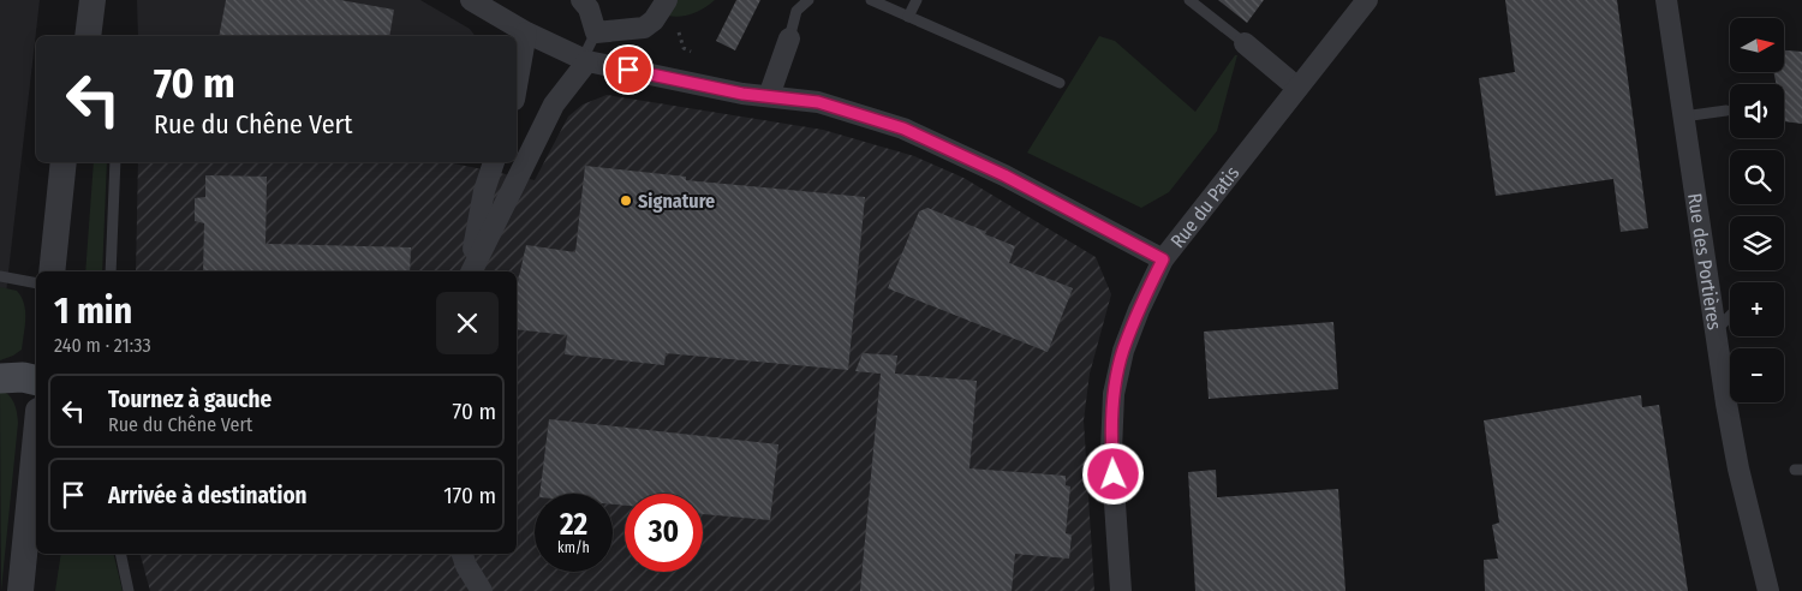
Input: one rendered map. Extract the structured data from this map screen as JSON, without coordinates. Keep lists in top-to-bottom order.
{
  "streets": {
    "street": ["Rue du Patis", "Rue des Portières"]
  },
  "places": ["Signature"],
  "north": "right",
  "page": {
    "map_buttons": ["+", "−"],
    "turn": ["70 m", "Rue du Chêne Vert"],
    "heading": ["1 min", "240 m · 21:33"],
    "list": [
      {
        "name": "Tournez à gauche",
        "note": "Rue du Chêne Vert",
        "value": "70 m"
      },
      {
        "name": "Arrivée à destination",
        "value": "170 m"
      }
    ],
    "speed": "22 km/h",
    "limit": "30"
  }
}
